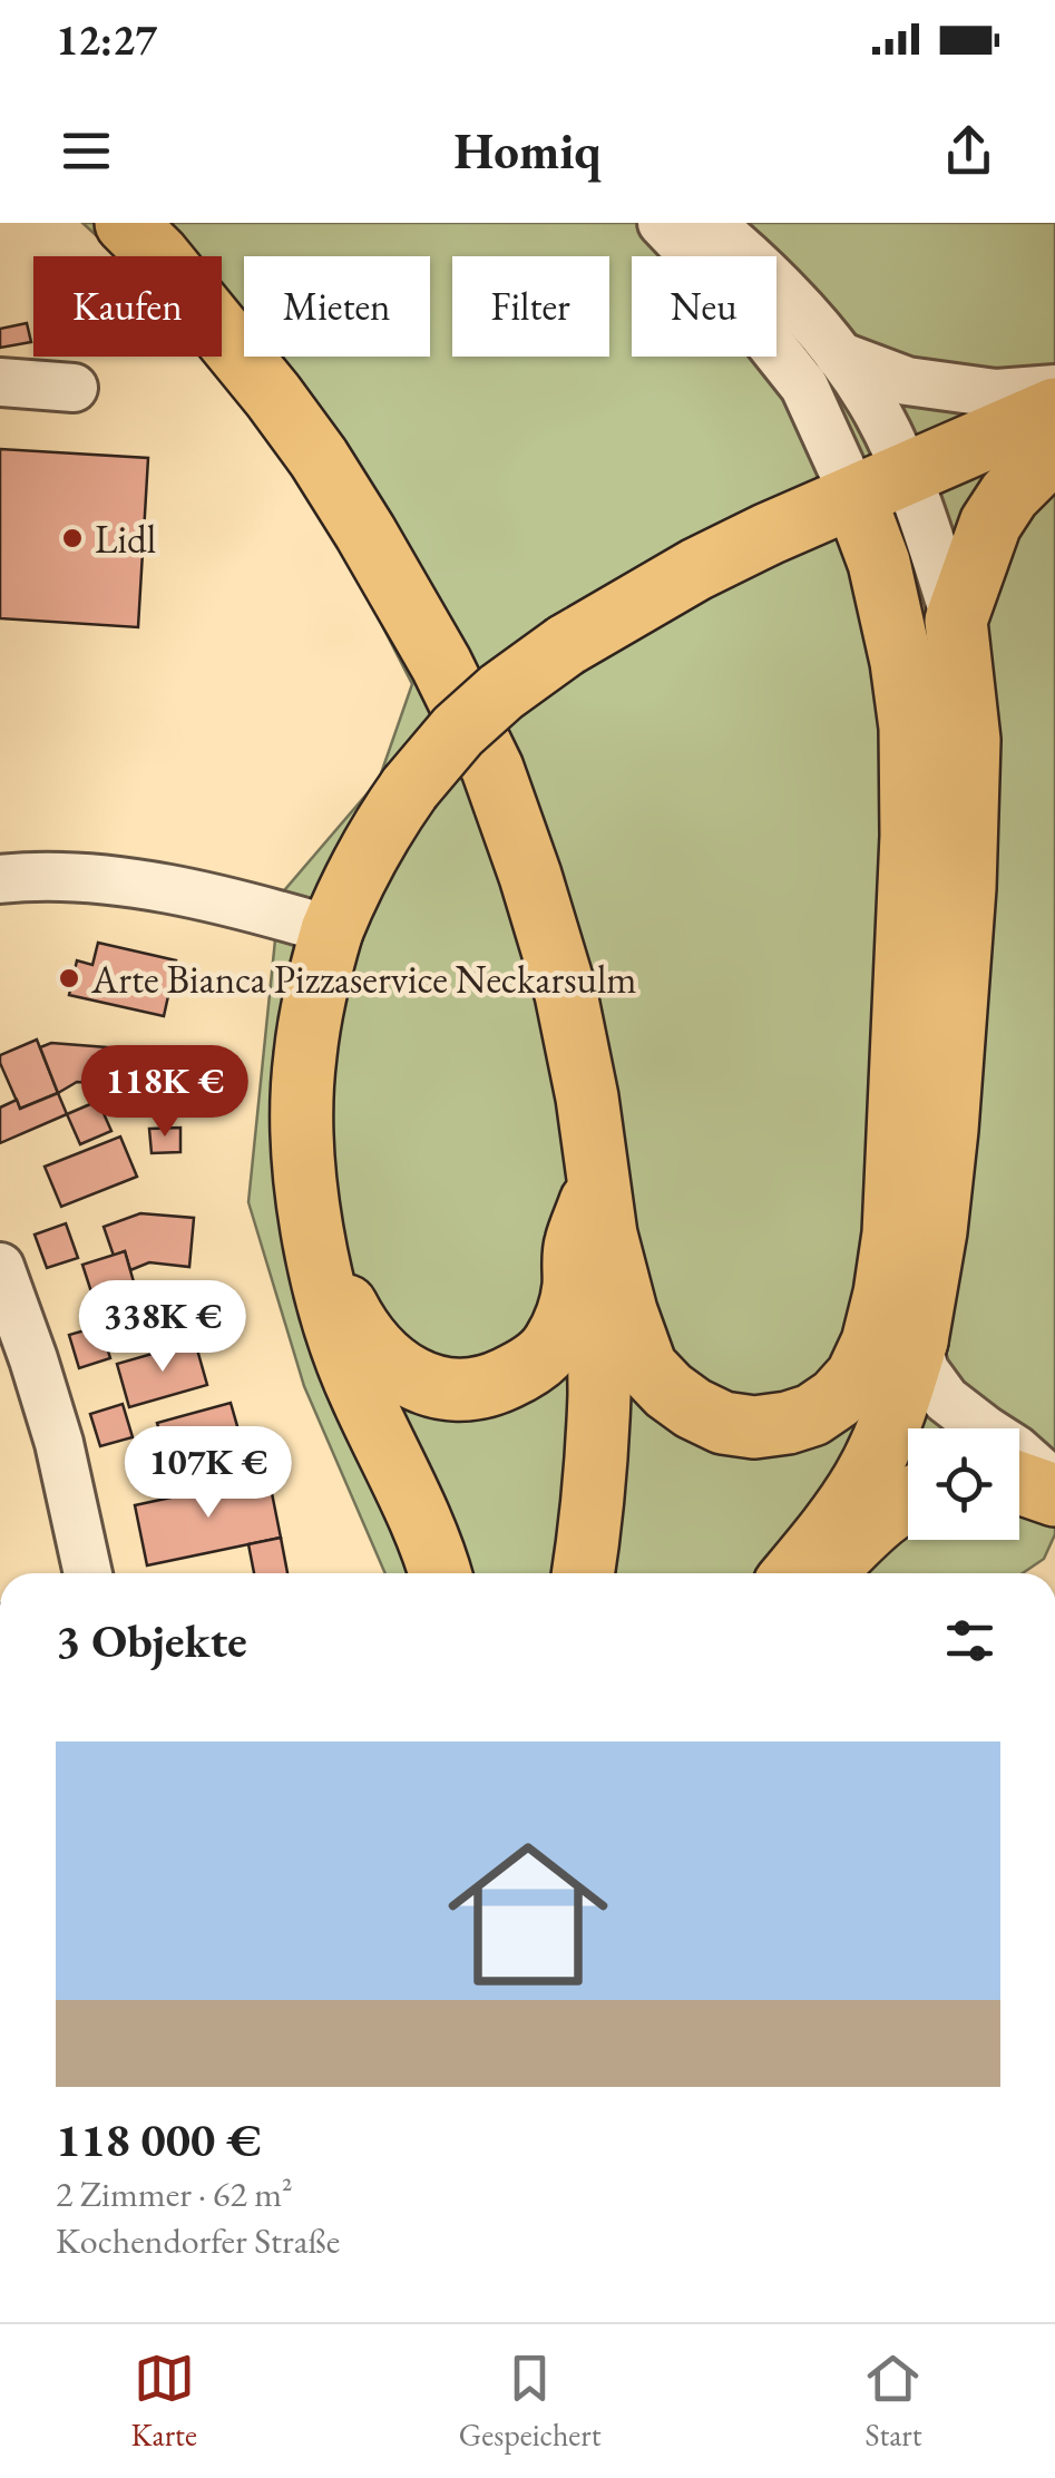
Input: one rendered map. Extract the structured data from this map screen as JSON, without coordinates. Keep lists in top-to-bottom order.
{
  "places": ["Lidl", "Arte Bianca Pizzaservice Neckarsulm"],
  "page": {
    "status": "12:27",
    "header": "Homiq",
    "chip": [
      "Kaufen",
      "Mieten",
      "Filter",
      "Neu"
    ],
    "price": ["118K €", "338K €", "107K €"],
    "heading": "3 Objekte",
    "list": [
      {
        "name": "118 000 €",
        "note": "2 Zimmer · 62 m² · Kochendorfer Straße"
      }
    ],
    "tabs": ["Karte", "Gespeichert", "Start"]
  }
}
